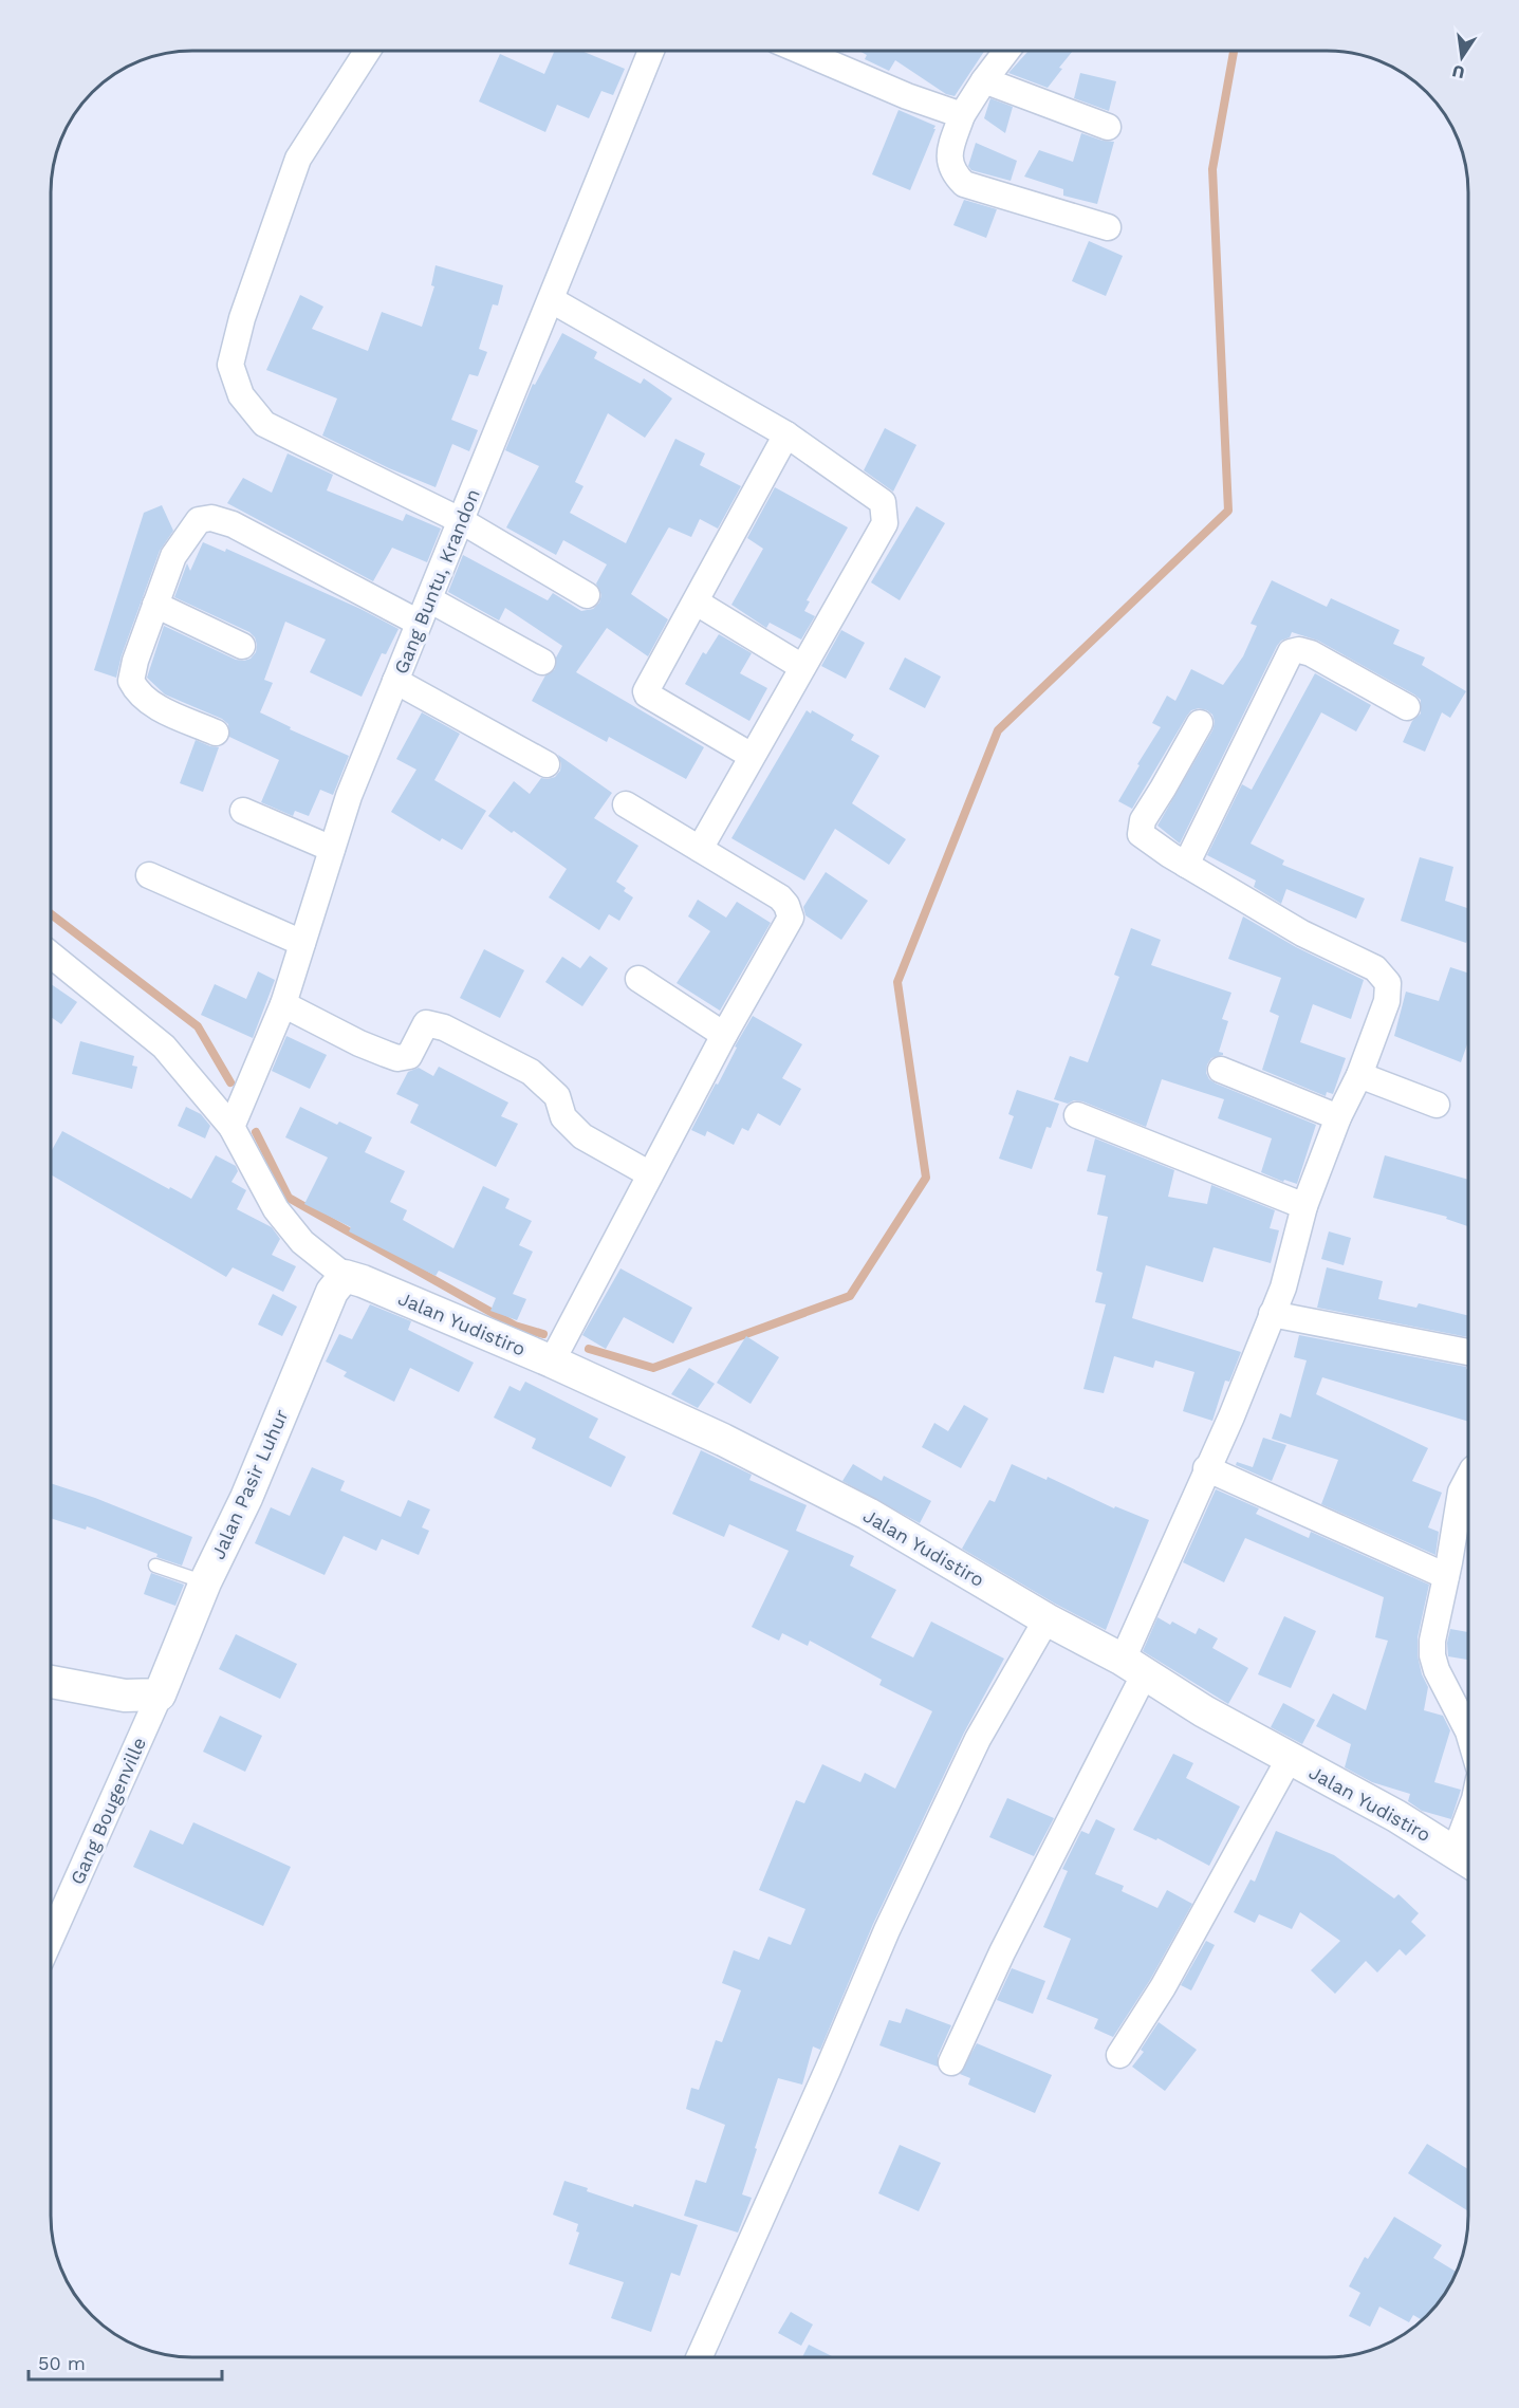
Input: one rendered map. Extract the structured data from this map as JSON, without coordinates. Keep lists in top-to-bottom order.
{
  "streets": {
    "street": [
      "Gang Buntu, Krandon",
      "Jalan Yudistiro",
      "Jalan Pasir Luhur",
      "Gang Bougenville"
    ]
  },
  "crossings": [
    ["Jalan Yudistiro", "Jalan Pasir Luhur"],
    ["Jalan Pasir Luhur", "Gang Bougenville"]
  ],
  "scale_bar": "50 m",
  "north": "bottom"
}
